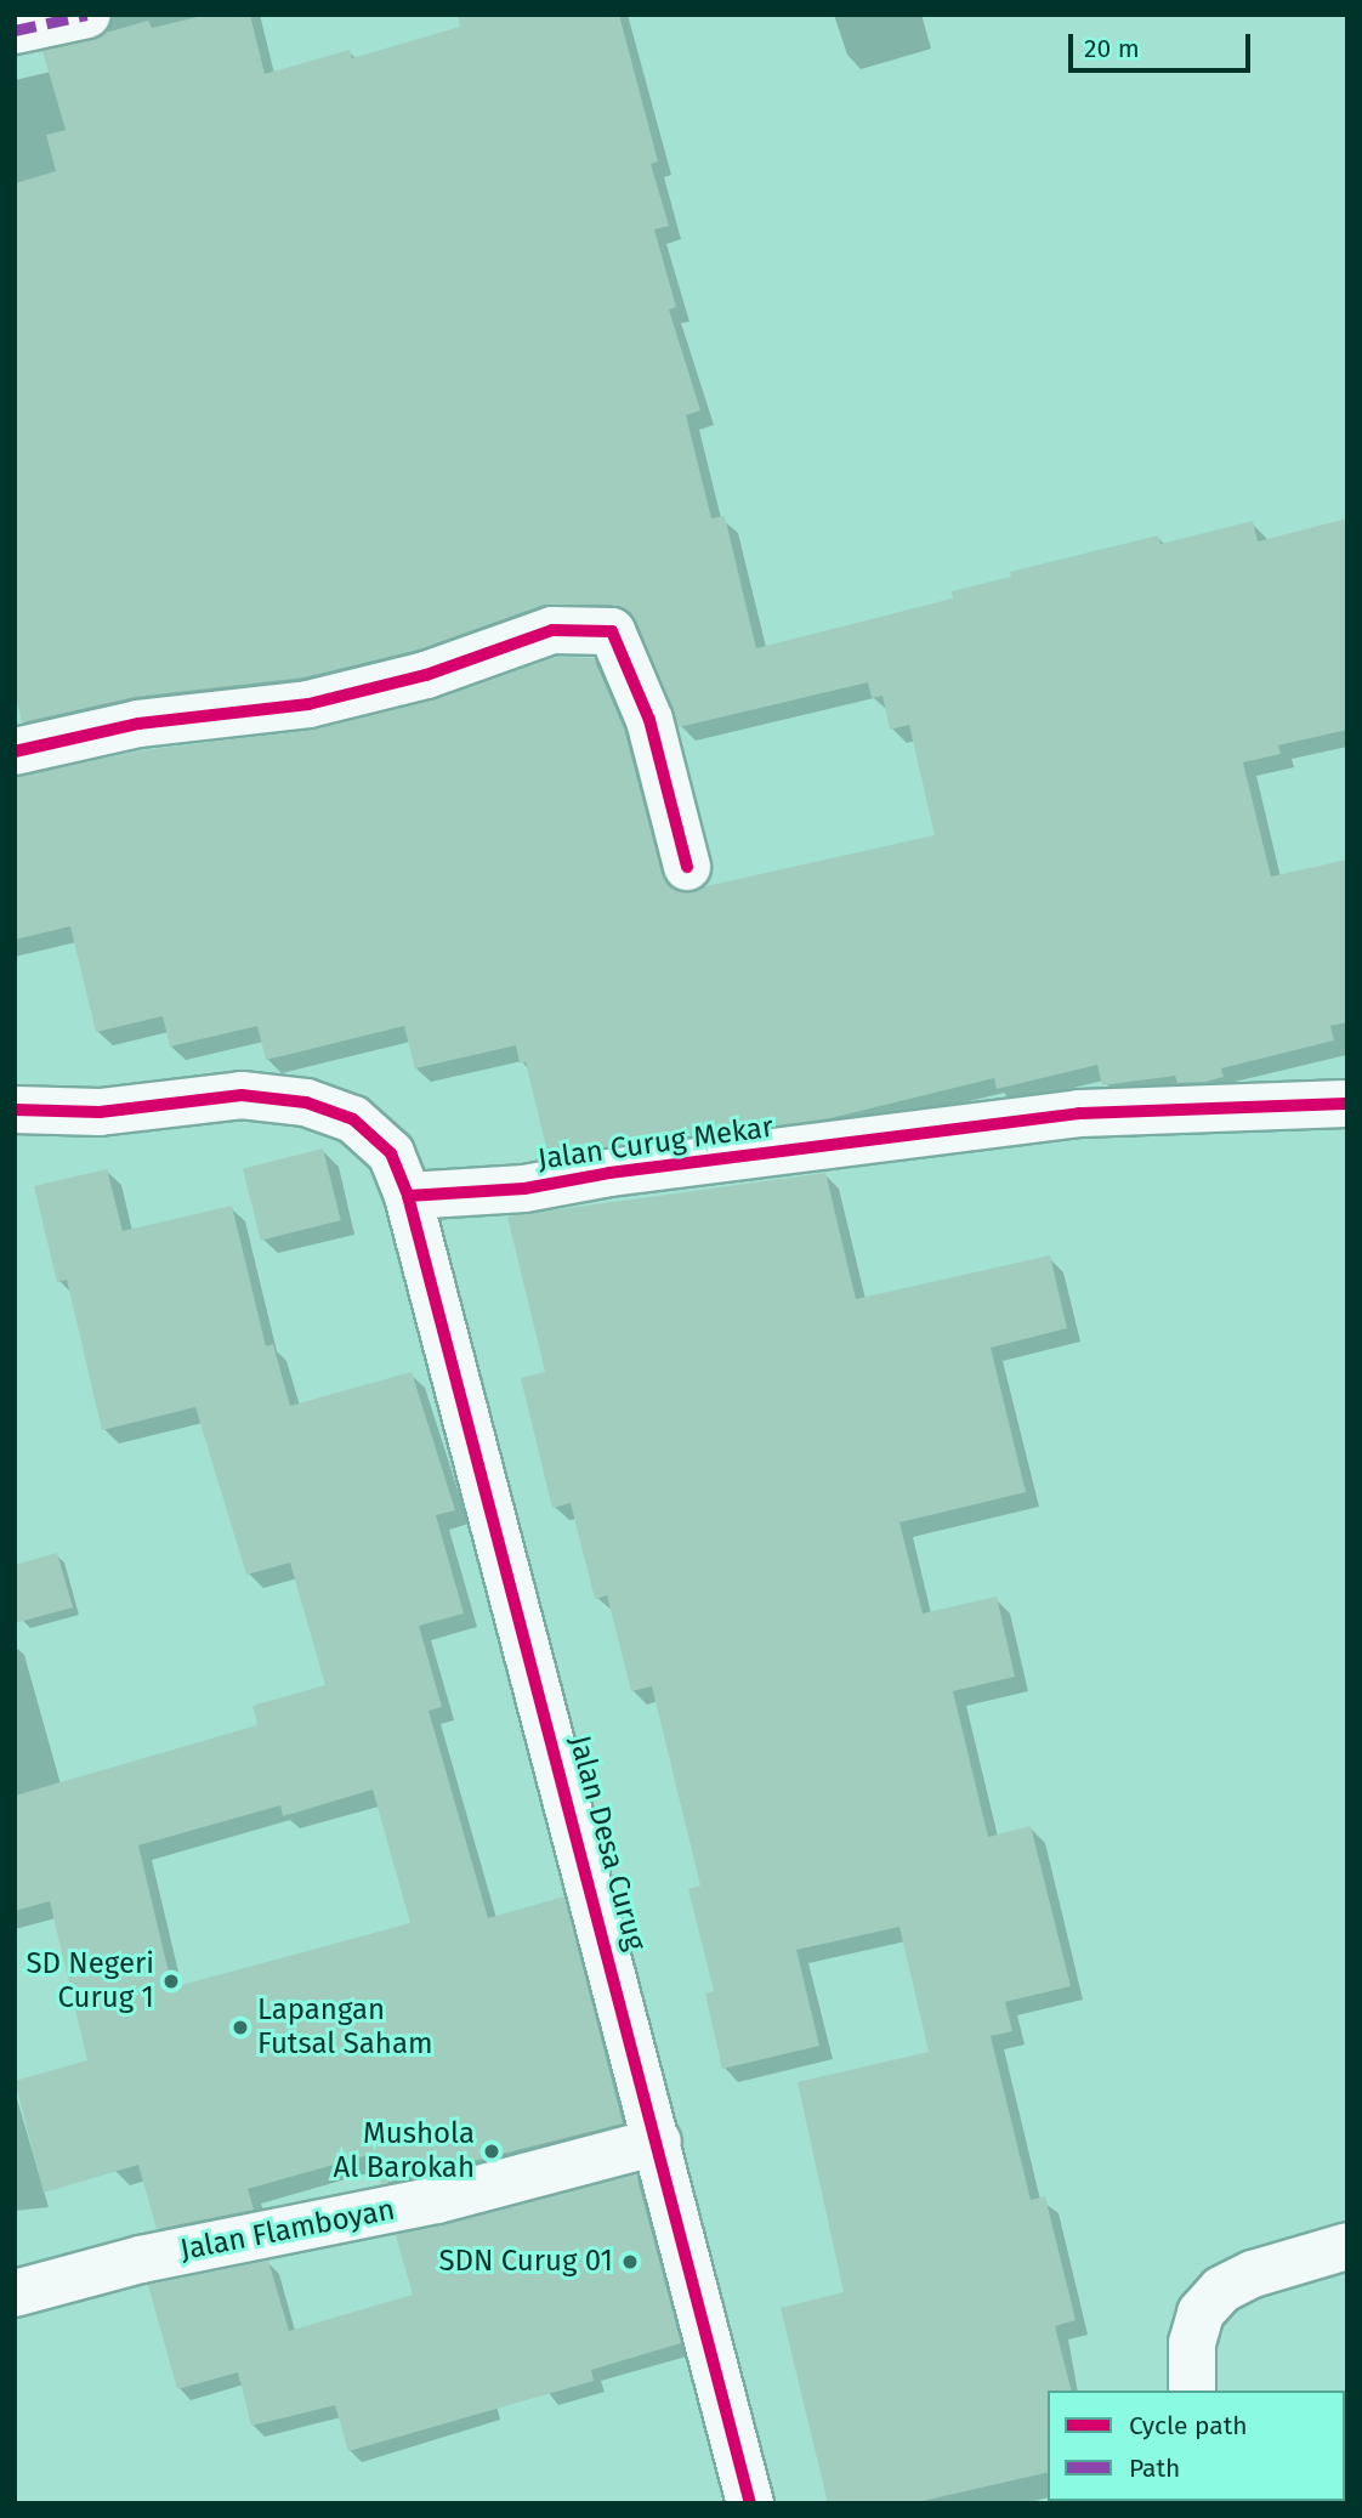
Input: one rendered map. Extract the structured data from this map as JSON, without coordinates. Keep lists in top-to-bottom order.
{
  "streets": {
    "street": ["Jalan Curug Mekar", "Jalan Desa Curug", "Jalan Flamboyan"]
  },
  "crossings": [
    ["Jalan Curug Mekar", "Jalan Desa Curug"],
    ["Jalan Desa Curug", "Jalan Flamboyan"]
  ],
  "places": [
    "SD Negeri Curug 1",
    "Lapangan Futsal Saham",
    "Mushola Al Barokah",
    "SDN Curug 01"
  ],
  "legend": ["Cycle path", "Path"],
  "scale_bar": "20 m"
}
